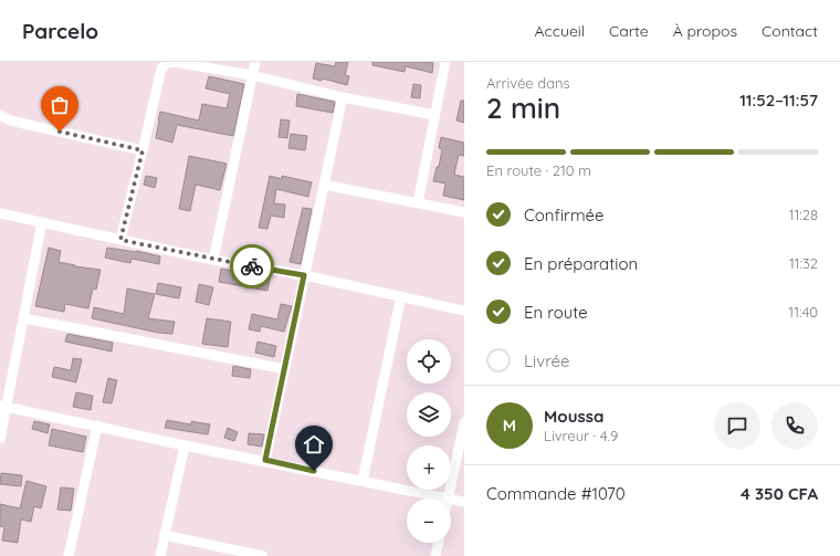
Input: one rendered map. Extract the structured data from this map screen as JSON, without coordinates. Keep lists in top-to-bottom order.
{
  "page": {
    "header": "Parcelo",
    "nav": [
      "Accueil",
      "Carte",
      "À propos",
      "Contact"
    ],
    "heading": ["2 min", "Arrivée dans", "11:52–11:57"],
    "panel": [
      "Moussa",
      "Livreur · 4.9",
      "Commande #1070",
      "4 350 CFA"
    ],
    "bar": "En route · 210 m",
    "list": [
      ["Confirmée", "11:28"],
      ["En préparation", "11:32"],
      ["En route", "11:40"],
      "Livrée"
    ],
    "map_buttons": ["+", "−"],
    "round": "M"
  }
}
